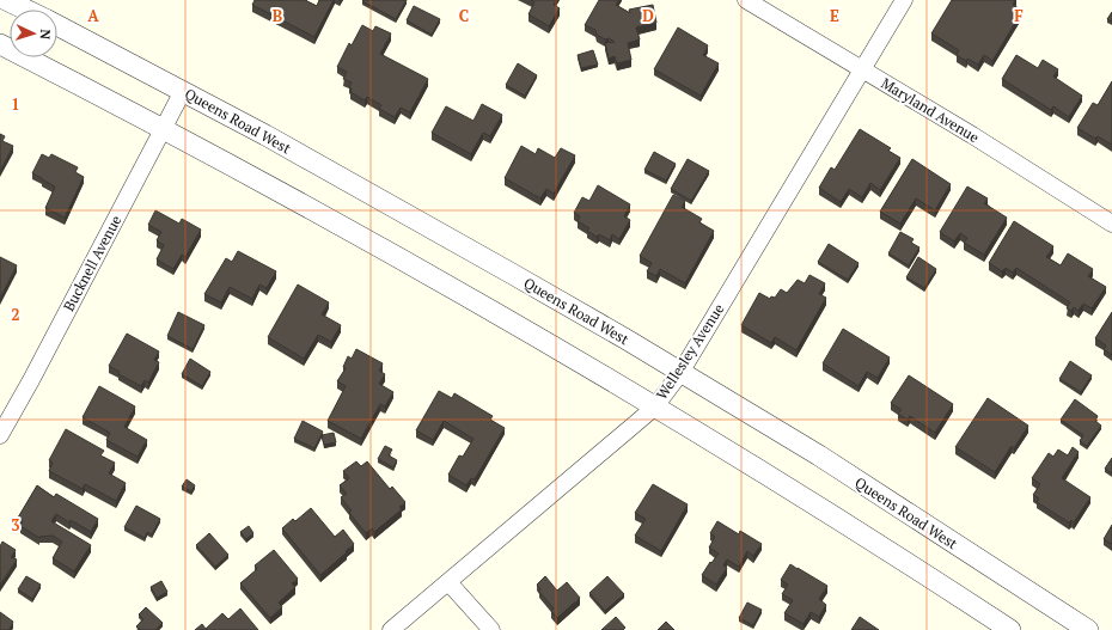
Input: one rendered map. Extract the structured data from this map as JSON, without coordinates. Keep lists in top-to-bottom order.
{
  "streets": {
    "street": [
      "Maryland Avenue",
      "Queens Road West",
      "Bucknell Avenue",
      "Wellesley Avenue"
    ]
  },
  "crossings": [
    ["Maryland Avenue", "Wellesley Avenue"],
    ["Queens Road West", "Bucknell Avenue"],
    ["Queens Road West", "Wellesley Avenue"]
  ],
  "north": "right",
  "grid": {
    "columns": [
      "A",
      "B",
      "C",
      "D",
      "E",
      "F"
    ],
    "rows": ["1", "2", "3"]
  }
}
